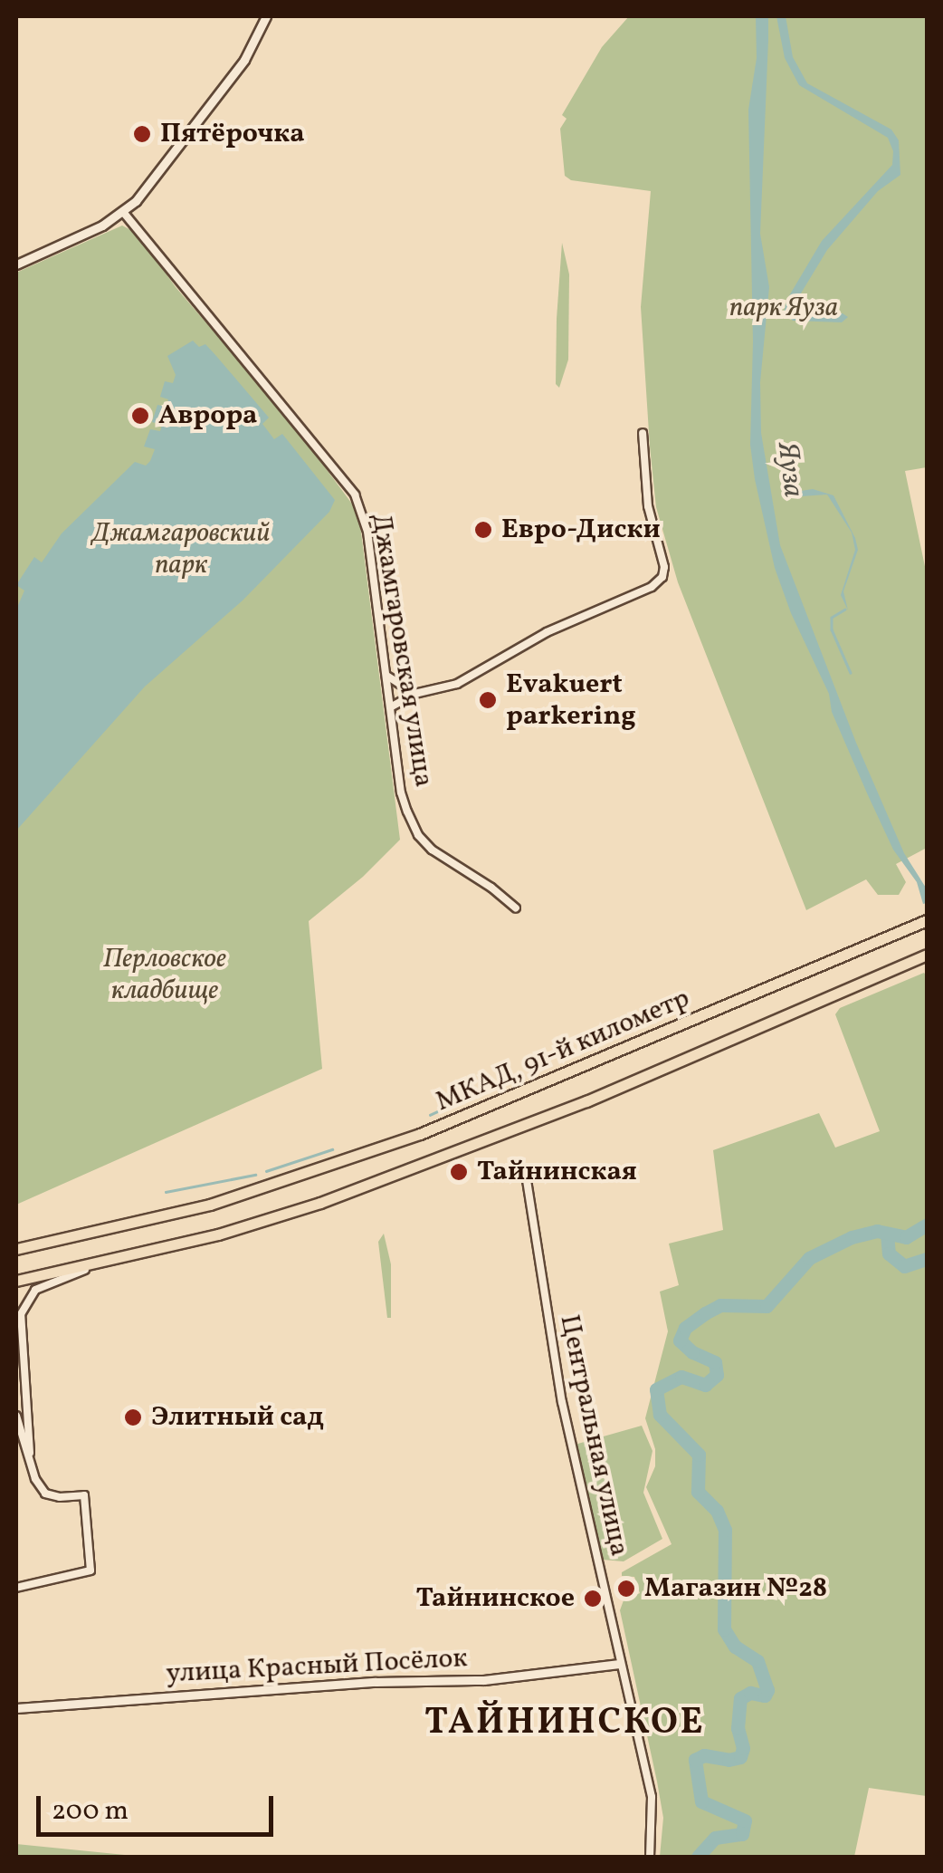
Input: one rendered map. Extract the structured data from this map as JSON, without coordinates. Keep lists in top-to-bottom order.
{
  "streets": {
    "highway": ["МКАД, 91-й километр"],
    "street": ["Джамгаровская улица", "Центральная улица", "улица Красный Посёлок"]
  },
  "crossings": [
    ["Центральная улица", "улица Красный Посёлок"]
  ],
  "districts": ["ТАЙНИНСКОЕ"],
  "water": ["Яуза"],
  "parks": ["парк Яуза", "Джамгаровский парк", "Перловское кладбище"],
  "places": [
    "Пятёрочка",
    "Аврора",
    "Евро-Диски",
    "Evakuert parkering",
    "Тайнинская",
    "Элитный сад",
    "Магазин №28",
    "Тайнинское"
  ],
  "scale_bar": "200 m"
}
